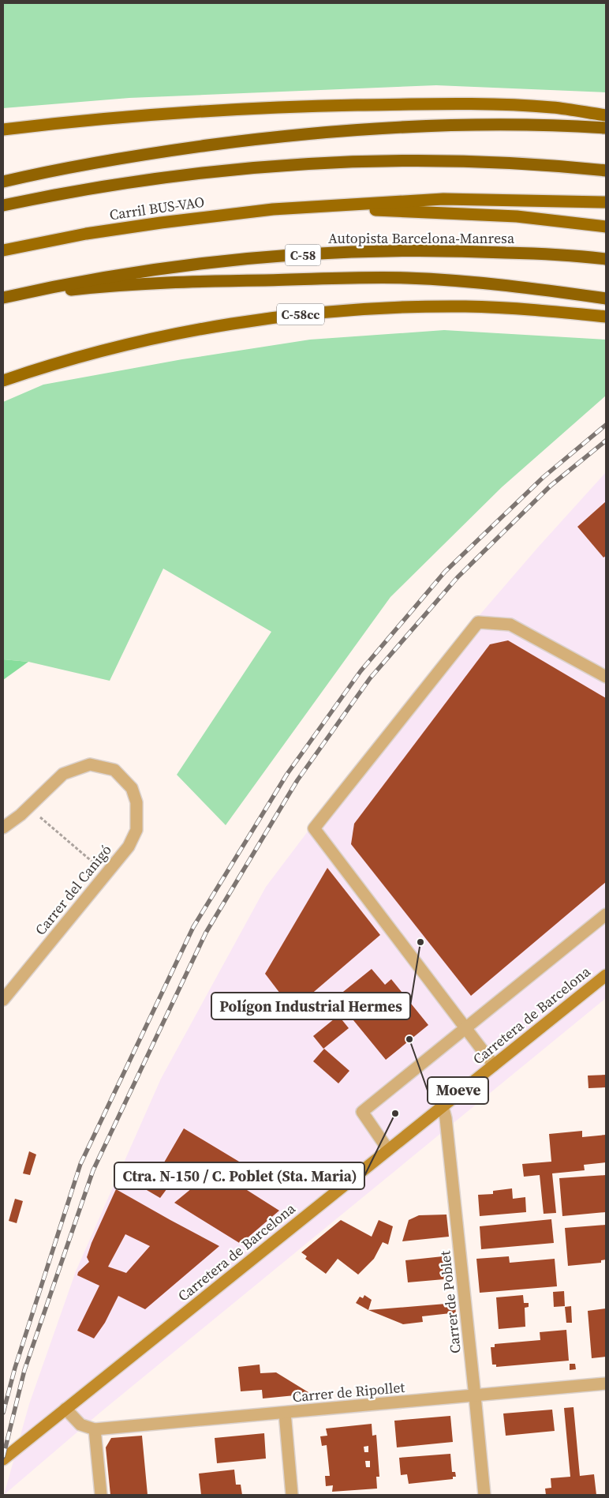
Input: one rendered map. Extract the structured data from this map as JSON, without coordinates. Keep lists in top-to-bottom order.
{
  "streets": {
    "highway": [
      "Carril BUS-VAO",
      "Autopista Barcelona-Manresa",
      "C-58",
      "C-58cc"
    ],
    "main road": ["Carretera de Barcelona"],
    "street": ["Carrer del Canigó", "Carrer de Poblet", "Carrer de Ripollet"]
  },
  "crossings": [
    ["Carretera de Barcelona", "Carrer de Poblet"],
    ["Carrer de Poblet", "Carrer de Ripollet"]
  ],
  "places": ["Polígon Industrial Hermes", "Moeve", "Ctra. N-150 / C. Poblet (Sta. Maria)"]
}
